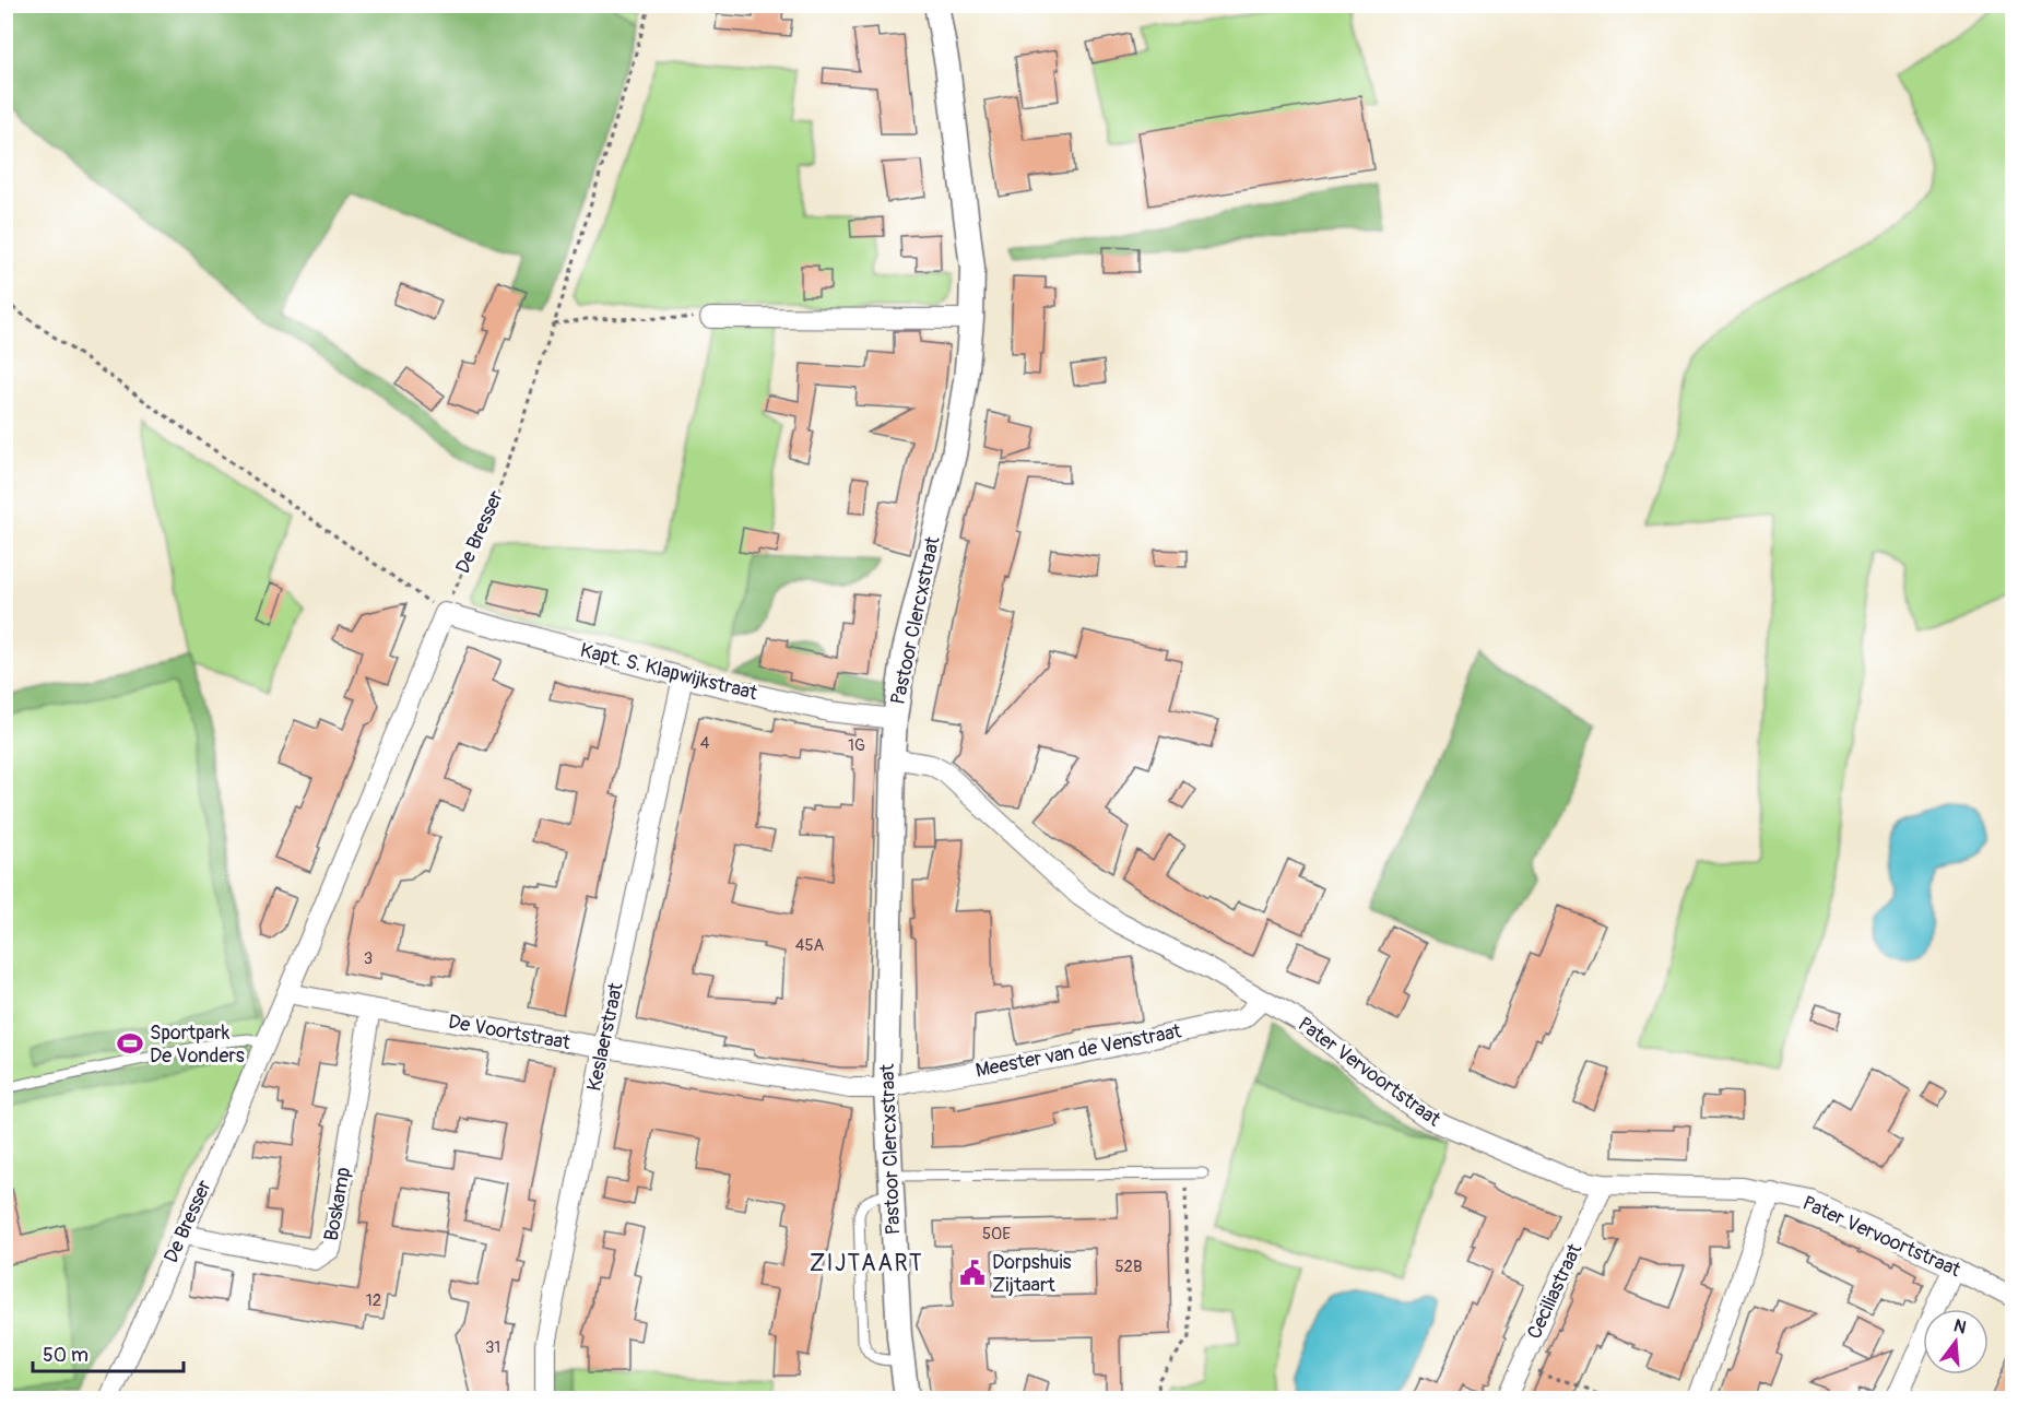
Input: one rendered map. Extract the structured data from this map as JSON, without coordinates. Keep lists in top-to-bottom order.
{
  "streets": {
    "street": [
      "De Bresser",
      "Pastoor Clercxstraat",
      "Kapt. S. Klapwijkstraat",
      "De Voortstraat",
      "Keslaerstraat",
      "Meester van de Venstraat",
      "Pater Vervoortstraat",
      "Boskamp",
      "Ceciliastraat"
    ]
  },
  "crossings": [
    ["De Bresser", "Kapt. S. Klapwijkstraat"],
    ["De Bresser", "De Voortstraat"],
    ["De Bresser", "Boskamp"],
    ["Pastoor Clercxstraat", "Kapt. S. Klapwijkstraat"],
    ["Pastoor Clercxstraat", "De Voortstraat"],
    ["Pastoor Clercxstraat", "Meester van de Venstraat"],
    ["Pastoor Clercxstraat", "Pater Vervoortstraat"],
    ["Kapt. S. Klapwijkstraat", "Keslaerstraat"],
    ["De Voortstraat", "Keslaerstraat"],
    ["De Voortstraat", "Meester van de Venstraat"],
    ["De Voortstraat", "Boskamp"],
    ["Meester van de Venstraat", "Pater Vervoortstraat"],
    ["Pater Vervoortstraat", "Ceciliastraat"]
  ],
  "districts": ["ZIJTAART"],
  "places": {
    "sports": ["Sportpark De Vonders"],
    "public building": ["Dorpshuis Zijtaart"]
  },
  "house_numbers": [
    "4",
    "1G",
    "45A",
    "3",
    "50E",
    "52B",
    "12",
    "31"
  ],
  "scale_bar": "50 m",
  "north": "top"
}
